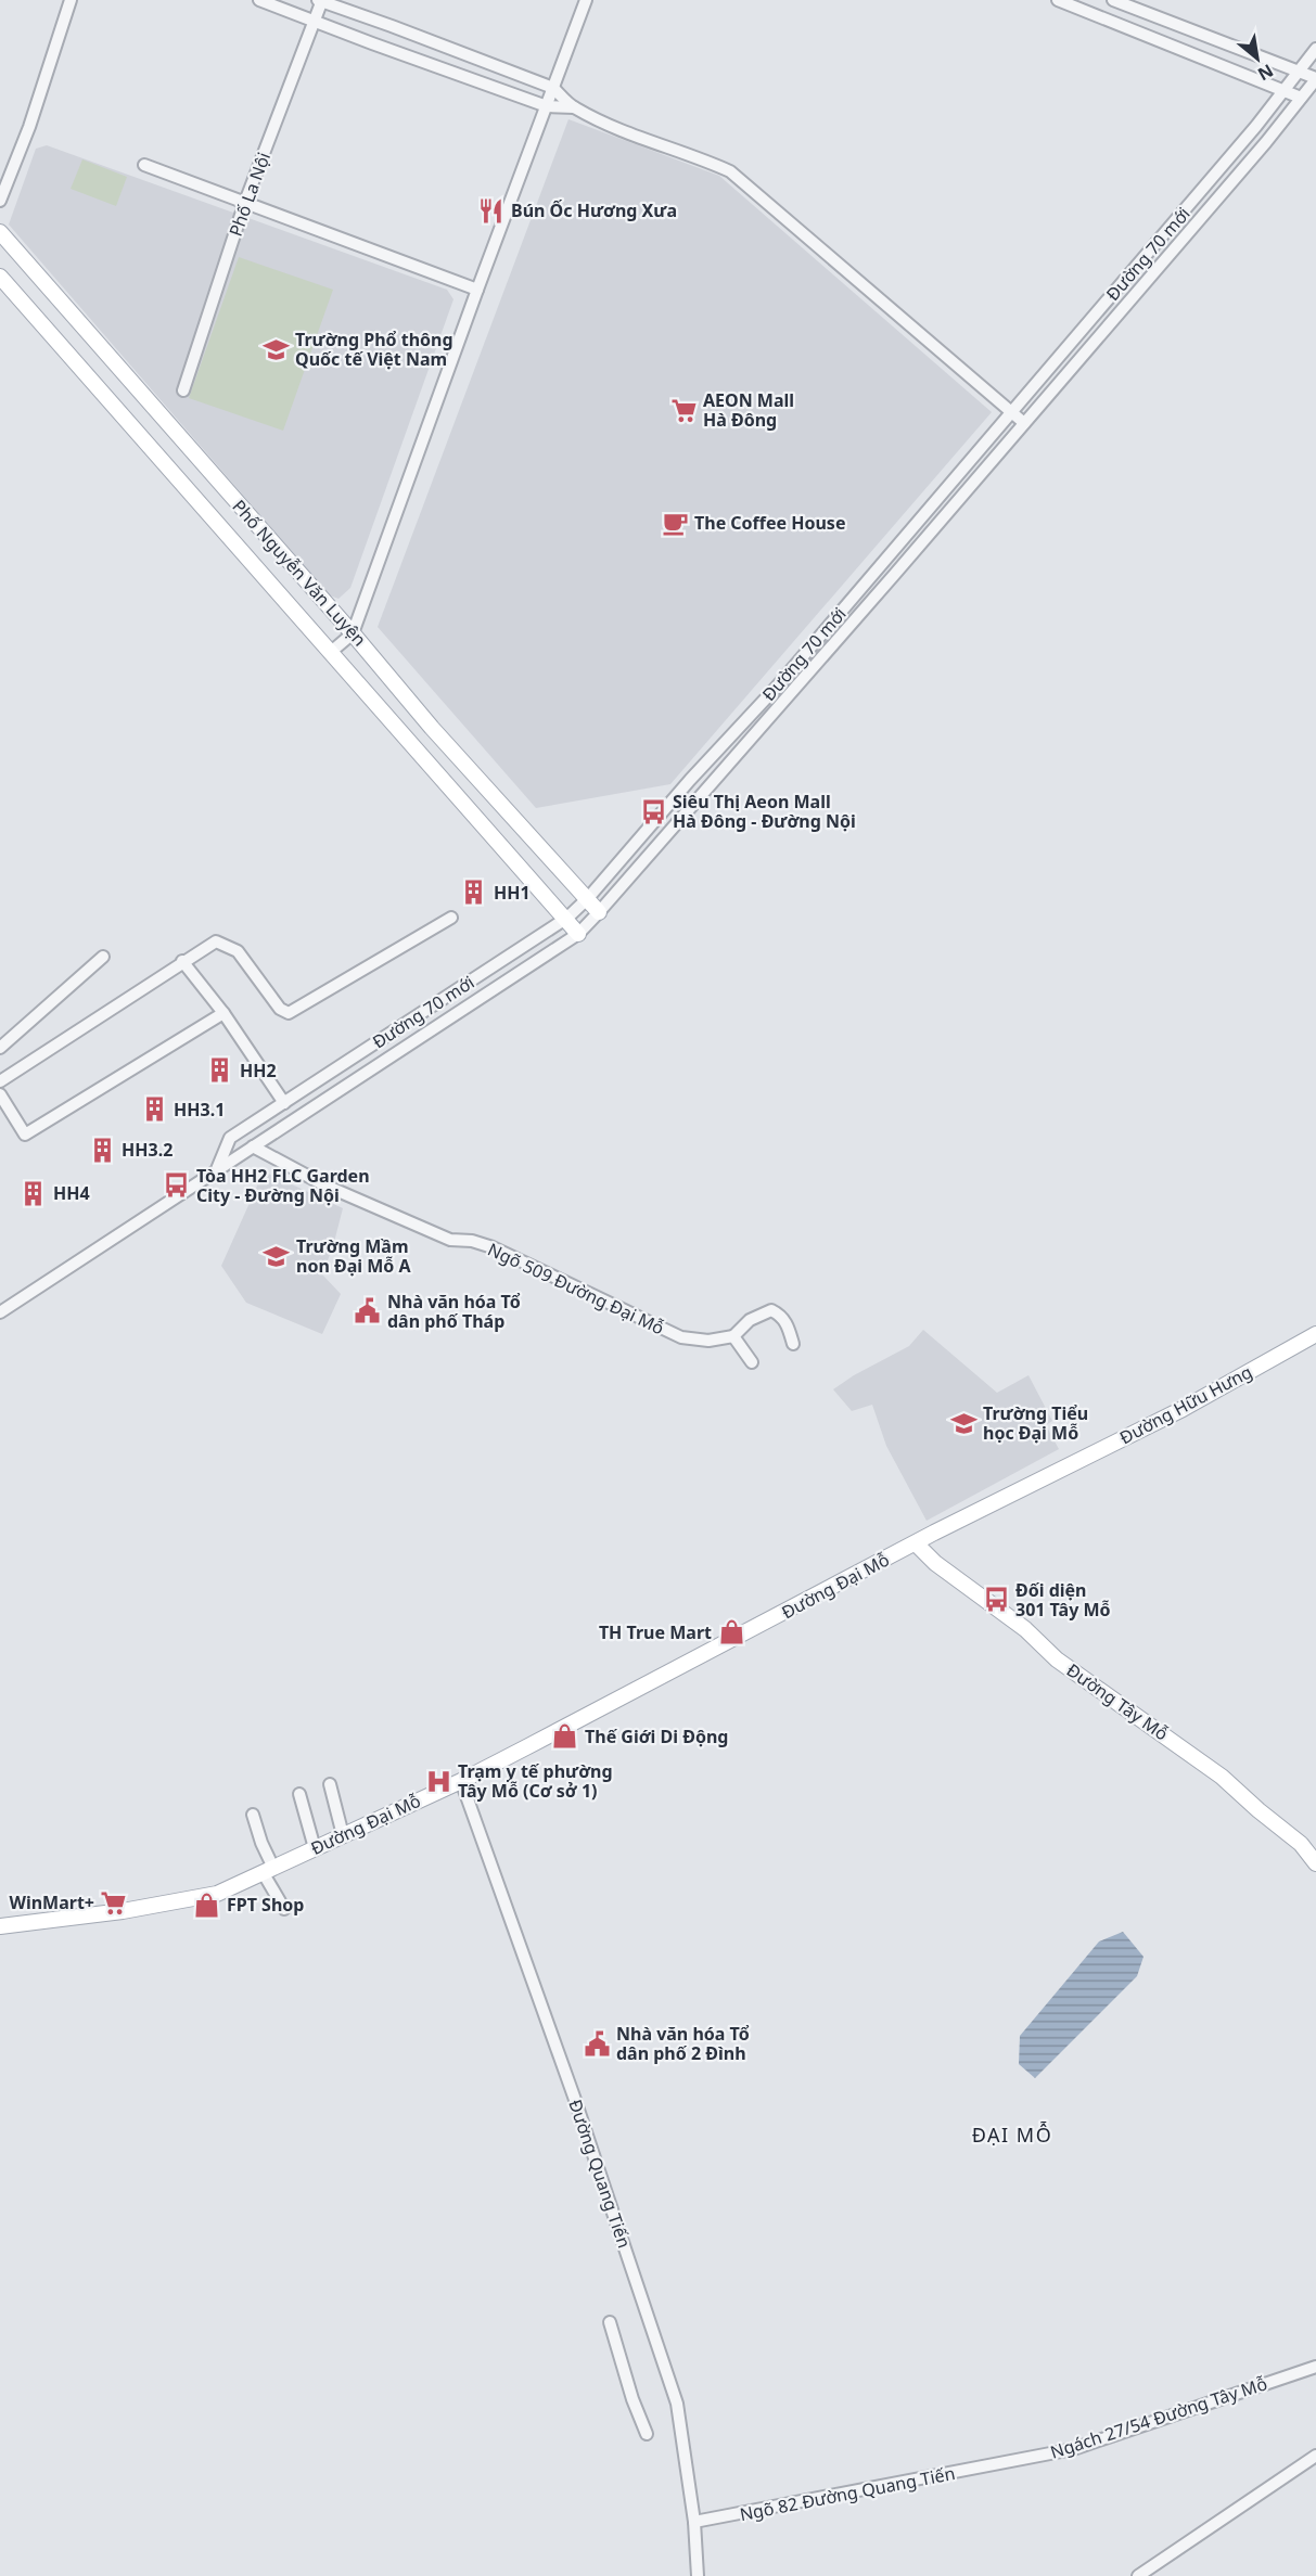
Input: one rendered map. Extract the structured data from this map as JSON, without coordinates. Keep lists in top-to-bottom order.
{
  "streets": {
    "main road": [
      "Phố Nguyễn Văn Luyện",
      "Đường Hữu Hưng",
      "Đường Đại Mỗ",
      "Đường Tây Mỗ"
    ],
    "street": [
      "Phố La Nội",
      "Đường 70 mới",
      "Ngõ 509 Đường Đại Mỗ",
      "Đường Quang Tiến",
      "Ngách 27/54 Đường Tây Mỗ",
      "Ngõ 82 Đường Quang Tiến"
    ]
  },
  "crossings": [
    ["Đường 70 mới", "Phố Nguyễn Văn Luyện"],
    ["Đường 70 mới", "Ngõ 509 Đường Đại Mỗ"],
    ["Đường Hữu Hưng", "Đường Đại Mỗ"],
    ["Đường Hữu Hưng", "Đường Tây Mỗ"],
    ["Đường Đại Mỗ", "Đường Tây Mỗ"],
    ["Đường Đại Mỗ", "Đường Quang Tiến"],
    ["Đường Quang Tiến", "Ngõ 82 Đường Quang Tiến"],
    ["Ngách 27/54 Đường Tây Mỗ", "Ngõ 82 Đường Quang Tiến"]
  ],
  "districts": ["ĐẠI MỖ"],
  "places": {
    "restaurant": ["Bún Ốc Hương Xưa"],
    "school or university": ["Trường Phổ thông Quốc tế Việt Nam", "Trường Mầm non Đại Mỗ A", "Trường Tiểu học Đại Mỗ"],
    "supermarket": ["AEON Mall Hà Đông", "WinMart+"],
    "cafe": ["The Coffee House"],
    "bus stop": ["Siêu Thị Aeon Mall Hà Đông - Đường Nội", "Tòa HH2 FLC Garden City - Đường Nội", "Đối diện 301 Tây Mỗ"],
    "building": [
      "HH1",
      "HH2",
      "HH3.1",
      "HH3.2",
      "HH4"
    ],
    "public building": ["Nhà văn hóa Tổ dân phố Tháp", "Nhà văn hóa Tổ dân phố 2 Đình"],
    "shop": ["TH True Mart", "Thế Giới Di Động", "FPT Shop"],
    "hospital": ["Trạm y tế phường Tây Mỗ (Cơ sở 1)"]
  },
  "north": "bottom right"
}
